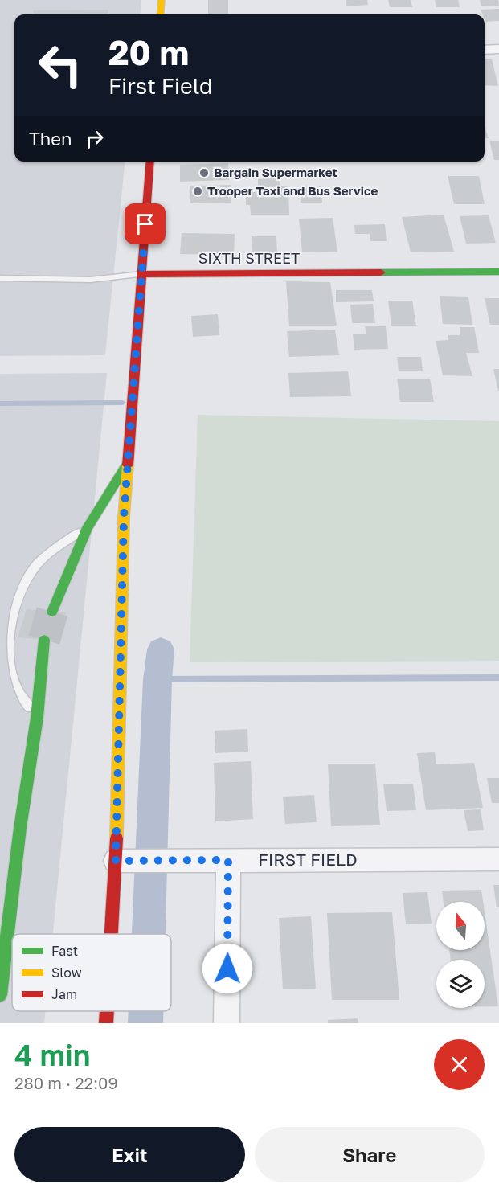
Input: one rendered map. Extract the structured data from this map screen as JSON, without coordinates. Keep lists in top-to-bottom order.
{
  "streets": {
    "street": ["SIXTH STREET", "FIRST FIELD"]
  },
  "places": ["Bargain Supermarket", "Trooper Taxi and Bus Service"],
  "legend": ["Fast", "Slow", "Jam"],
  "north": "top",
  "page": {
    "turn": ["20 m", "First Field"],
    "then": "Then",
    "heading": ["4 min", "280 m · 22:09"],
    "buttons": ["Exit", "Share"]
  }
}
